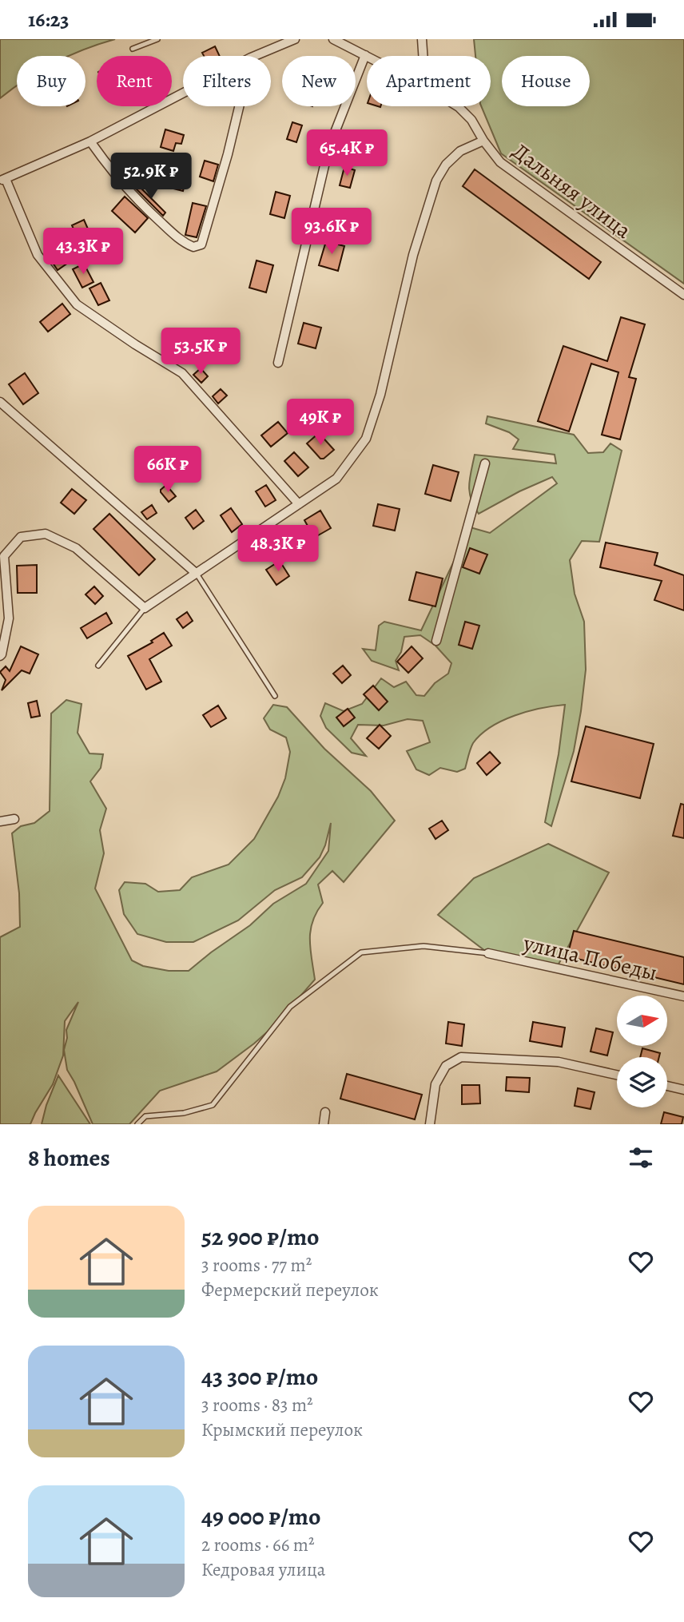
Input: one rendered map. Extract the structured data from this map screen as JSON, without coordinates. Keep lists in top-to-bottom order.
{
  "streets": {
    "street": ["Дальняя улица", "улица Победы"]
  },
  "north": "right",
  "page": {
    "status": "16:23",
    "chip": [
      "Buy",
      "Rent",
      "Filters",
      "New",
      "Apartment",
      "House"
    ],
    "price": [
      "65.4K ₽",
      "52.9K ₽",
      "93.6K ₽",
      "43.3K ₽",
      "53.5K ₽",
      "49K ₽",
      "66K ₽",
      "48.3K ₽"
    ],
    "heading": "8 homes",
    "list": [
      {
        "name": "52 900 ₽/mo",
        "note": "3 rooms · 77 m² · Фермерский переулок"
      },
      {
        "name": "43 300 ₽/mo",
        "note": "3 rooms · 83 m² · Крымский переулок"
      },
      {
        "name": "49 000 ₽/mo",
        "note": "2 rooms · 66 m² · Кедровая улица"
      }
    ]
  }
}
